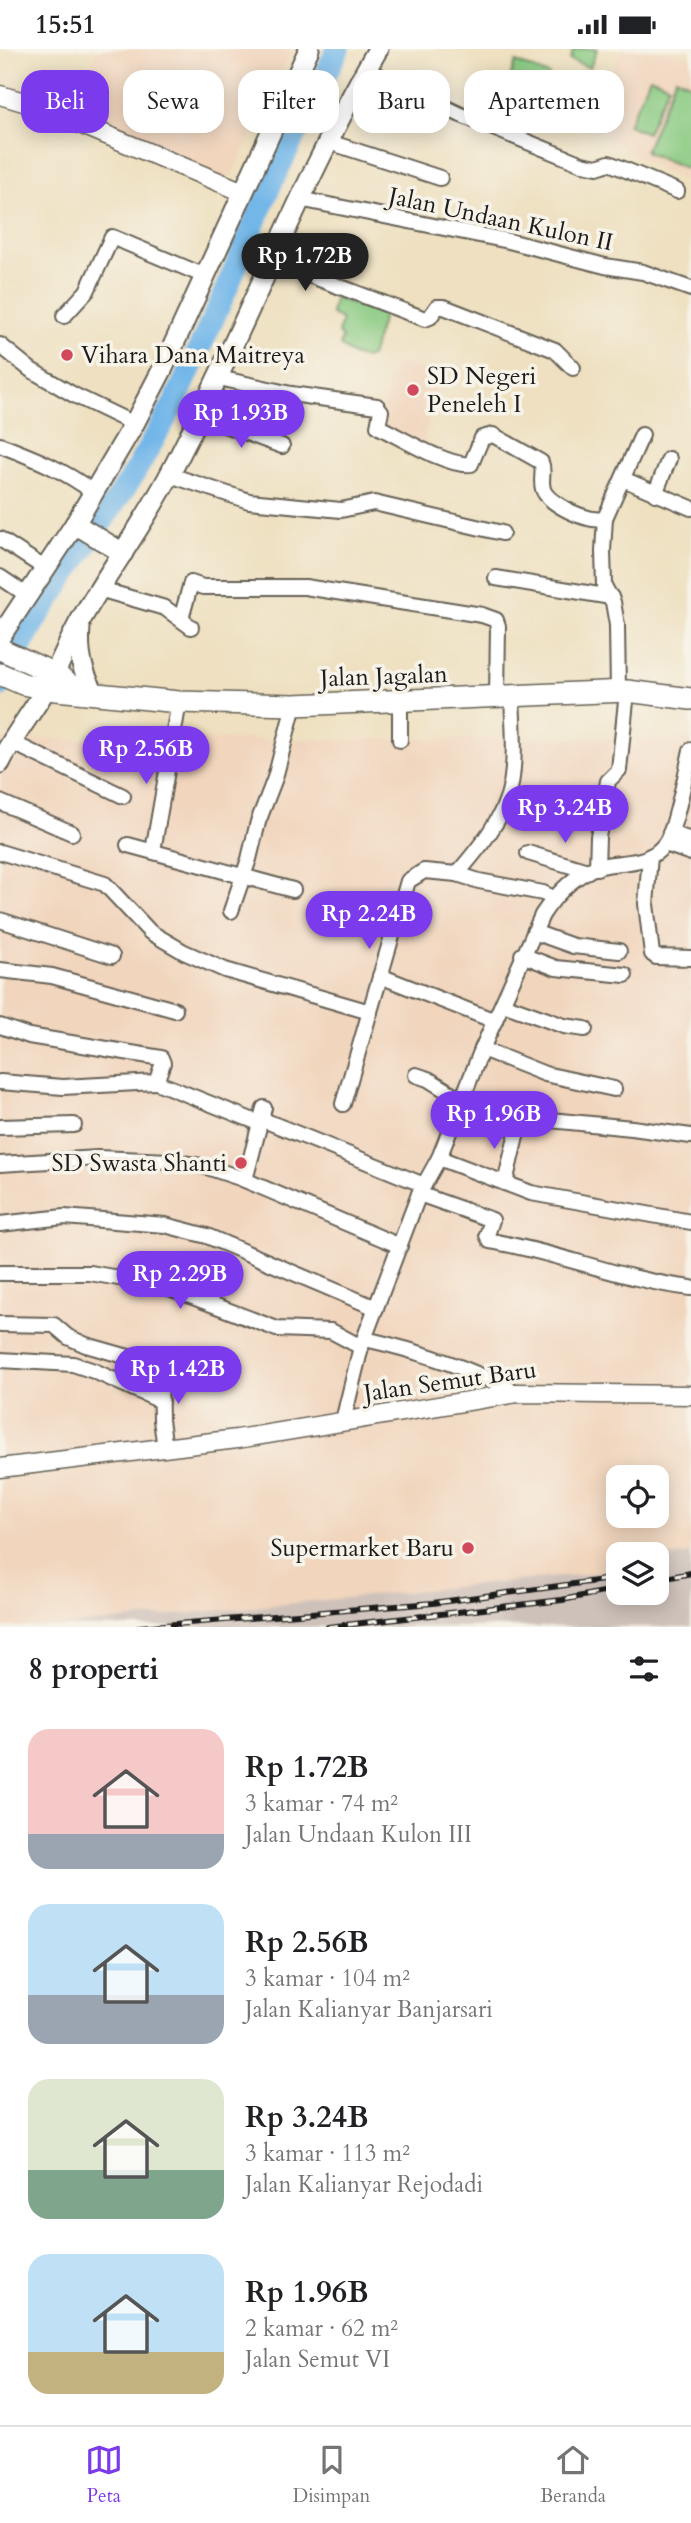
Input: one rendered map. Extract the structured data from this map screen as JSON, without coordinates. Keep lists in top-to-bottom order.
{
  "streets": {
    "main road": ["Jalan Jagalan"],
    "street": ["Jalan Undaan Kulon II", "Jalan Semut Baru"]
  },
  "places": [
    "Vihara Dana Maitreya",
    "SD Negeri Peneleh I",
    "SD Swasta Shanti",
    "Supermarket Baru"
  ],
  "page": {
    "status": "15:51",
    "chip": [
      "Beli",
      "Sewa",
      "Filter",
      "Baru",
      "Apartemen"
    ],
    "price": [
      "Rp 1.72B",
      "Rp 1.93B",
      "Rp 2.56B",
      "Rp 3.24B",
      "Rp 2.24B",
      "Rp 1.96B",
      "Rp 2.29B",
      "Rp 1.42B"
    ],
    "heading": "8 properti",
    "list": [
      {
        "name": "Rp 1.72B",
        "note": "3 kamar · 74 m² · Jalan Undaan Kulon III"
      },
      {
        "name": "Rp 2.56B",
        "note": "3 kamar · 104 m² · Jalan Kalianyar Banjarsari"
      },
      {
        "name": "Rp 3.24B",
        "note": "3 kamar · 113 m² · Jalan Kalianyar Rejodadi"
      },
      {
        "name": "Rp 1.96B",
        "note": "2 kamar · 62 m² · Jalan Semut VI"
      }
    ],
    "tabs": ["Peta", "Disimpan", "Beranda"]
  }
}
